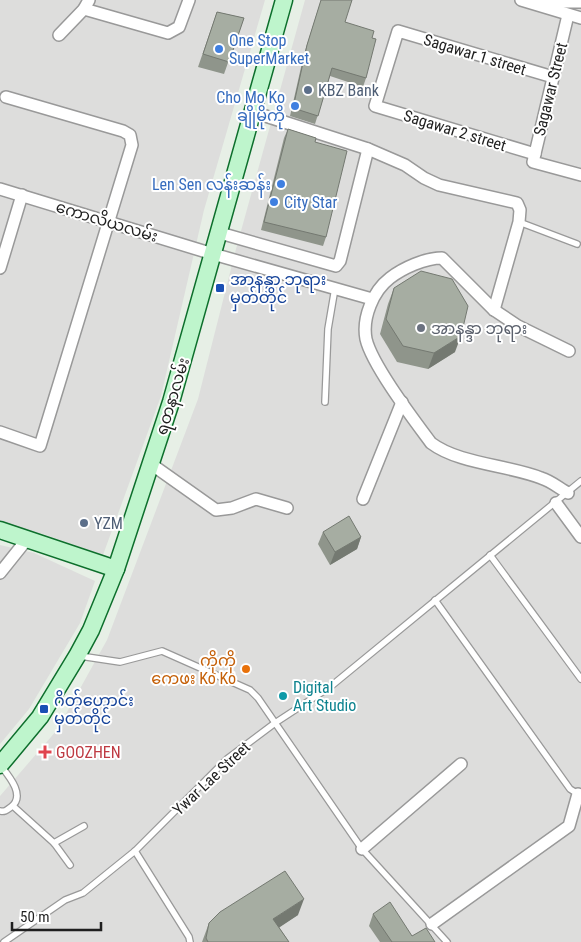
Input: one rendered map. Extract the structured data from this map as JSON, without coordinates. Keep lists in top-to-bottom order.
{
  "streets": {
    "main road": ["ရတနာလမ်း"],
    "street": [
      "Sagawar 1 street",
      "Sagawar Street",
      "Sagawar 2 street",
      "ကောလိယလမ်း"
    ],
    "lane": ["Ywar Lae Street"]
  },
  "crossings": [
    ["Sagawar 1 street", "Sagawar Street"],
    ["Sagawar 1 street", "Sagawar 2 street"],
    ["Sagawar Street", "Sagawar 2 street"],
    ["ကောလိယလမ်း", "ရတနာလမ်း"]
  ],
  "places": {
    "other": [
      "One Stop SuperMarket",
      "KBZ Bank",
      "Cho Mo Ko ချိုမိုကို",
      "Len Sen လန်းဆန်း",
      "City Star",
      "အာနန္ဒာ ဘုရား",
      "YZM",
      "ကိုကို ကေဖး Ko Ko",
      "Digital Art Studio"
    ],
    "transit": ["အာနန္ဒာ ဘုရား မှတ်တိုင်", "ဂိတ်ဟောင်း မှတ်တိုင်"],
    "health": ["GOOZHEN"]
  },
  "scale_bar": "50 m"
}
